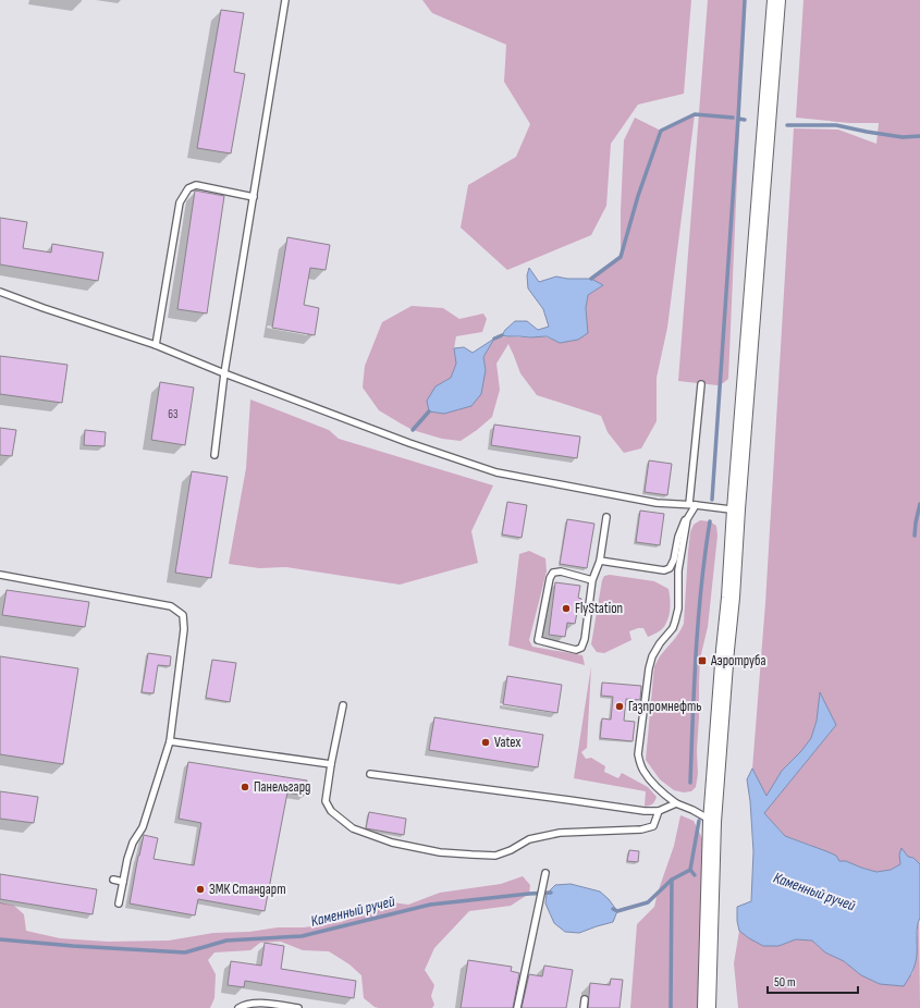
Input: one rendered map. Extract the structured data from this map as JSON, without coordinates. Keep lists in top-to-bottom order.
{
  "water": ["Каменный ручей"],
  "places": {
    "other": [
      "FlyStation",
      "Газпромнефть",
      "Vatex",
      "Панельгард",
      "ЗМК Стандарт"
    ],
    "transit": ["Аэротруба"]
  },
  "house_numbers": ["63"],
  "scale_bar": "50 m"
}
